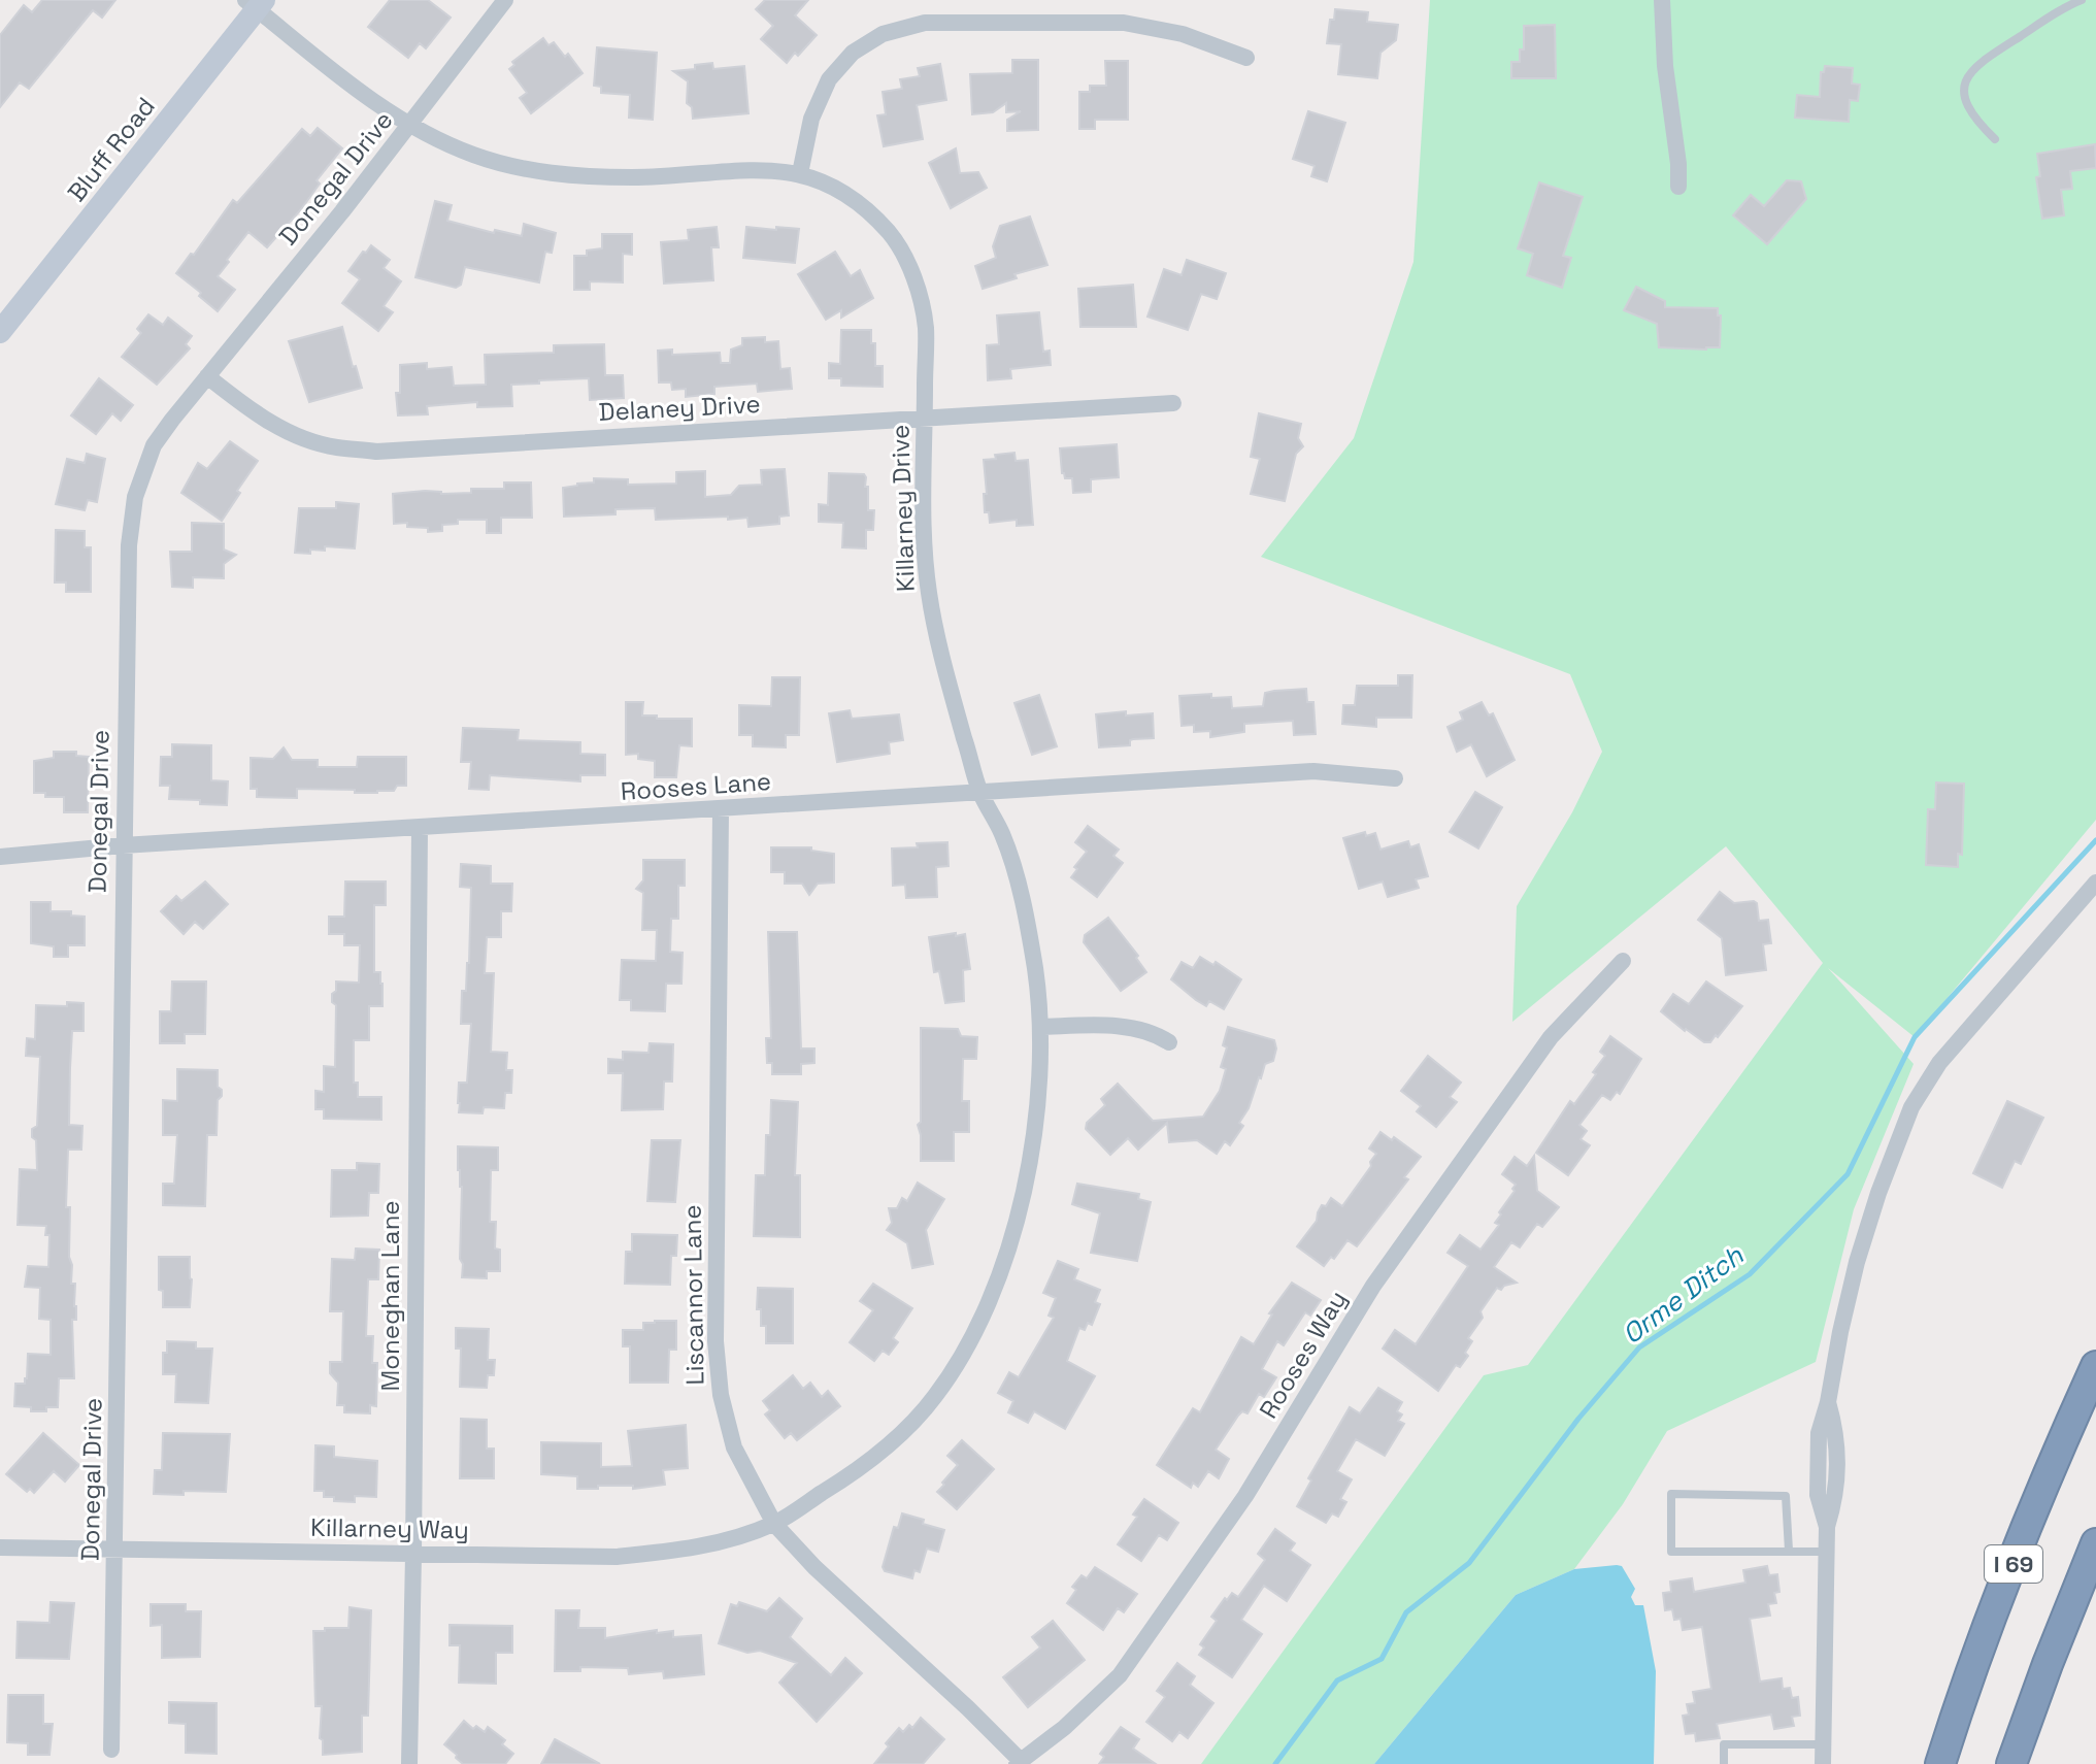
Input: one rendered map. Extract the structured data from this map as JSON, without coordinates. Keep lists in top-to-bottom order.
{
  "streets": {
    "highway": ["I 69"],
    "main road": ["Bluff Road"],
    "street": [
      "Donegal Drive",
      "Delaney Drive",
      "Killarney Drive",
      "Rooses Lane",
      "Liscannor Lane",
      "Moneghan Lane",
      "Rooses Way",
      "Killarney Way"
    ]
  },
  "crossings": [
    ["Bluff Road", "Killarney Drive"],
    ["Donegal Drive", "Delaney Drive"],
    ["Donegal Drive", "Killarney Drive"],
    ["Donegal Drive", "Rooses Lane"],
    ["Donegal Drive", "Killarney Way"],
    ["Delaney Drive", "Killarney Drive"],
    ["Killarney Drive", "Rooses Lane"],
    ["Killarney Drive", "Liscannor Lane"],
    ["Killarney Drive", "Killarney Way"],
    ["Rooses Lane", "Liscannor Lane"],
    ["Rooses Lane", "Moneghan Lane"],
    ["Liscannor Lane", "Rooses Way"],
    ["Liscannor Lane", "Killarney Way"],
    ["Moneghan Lane", "Killarney Way"]
  ],
  "water": ["Orme Ditch"]
}
